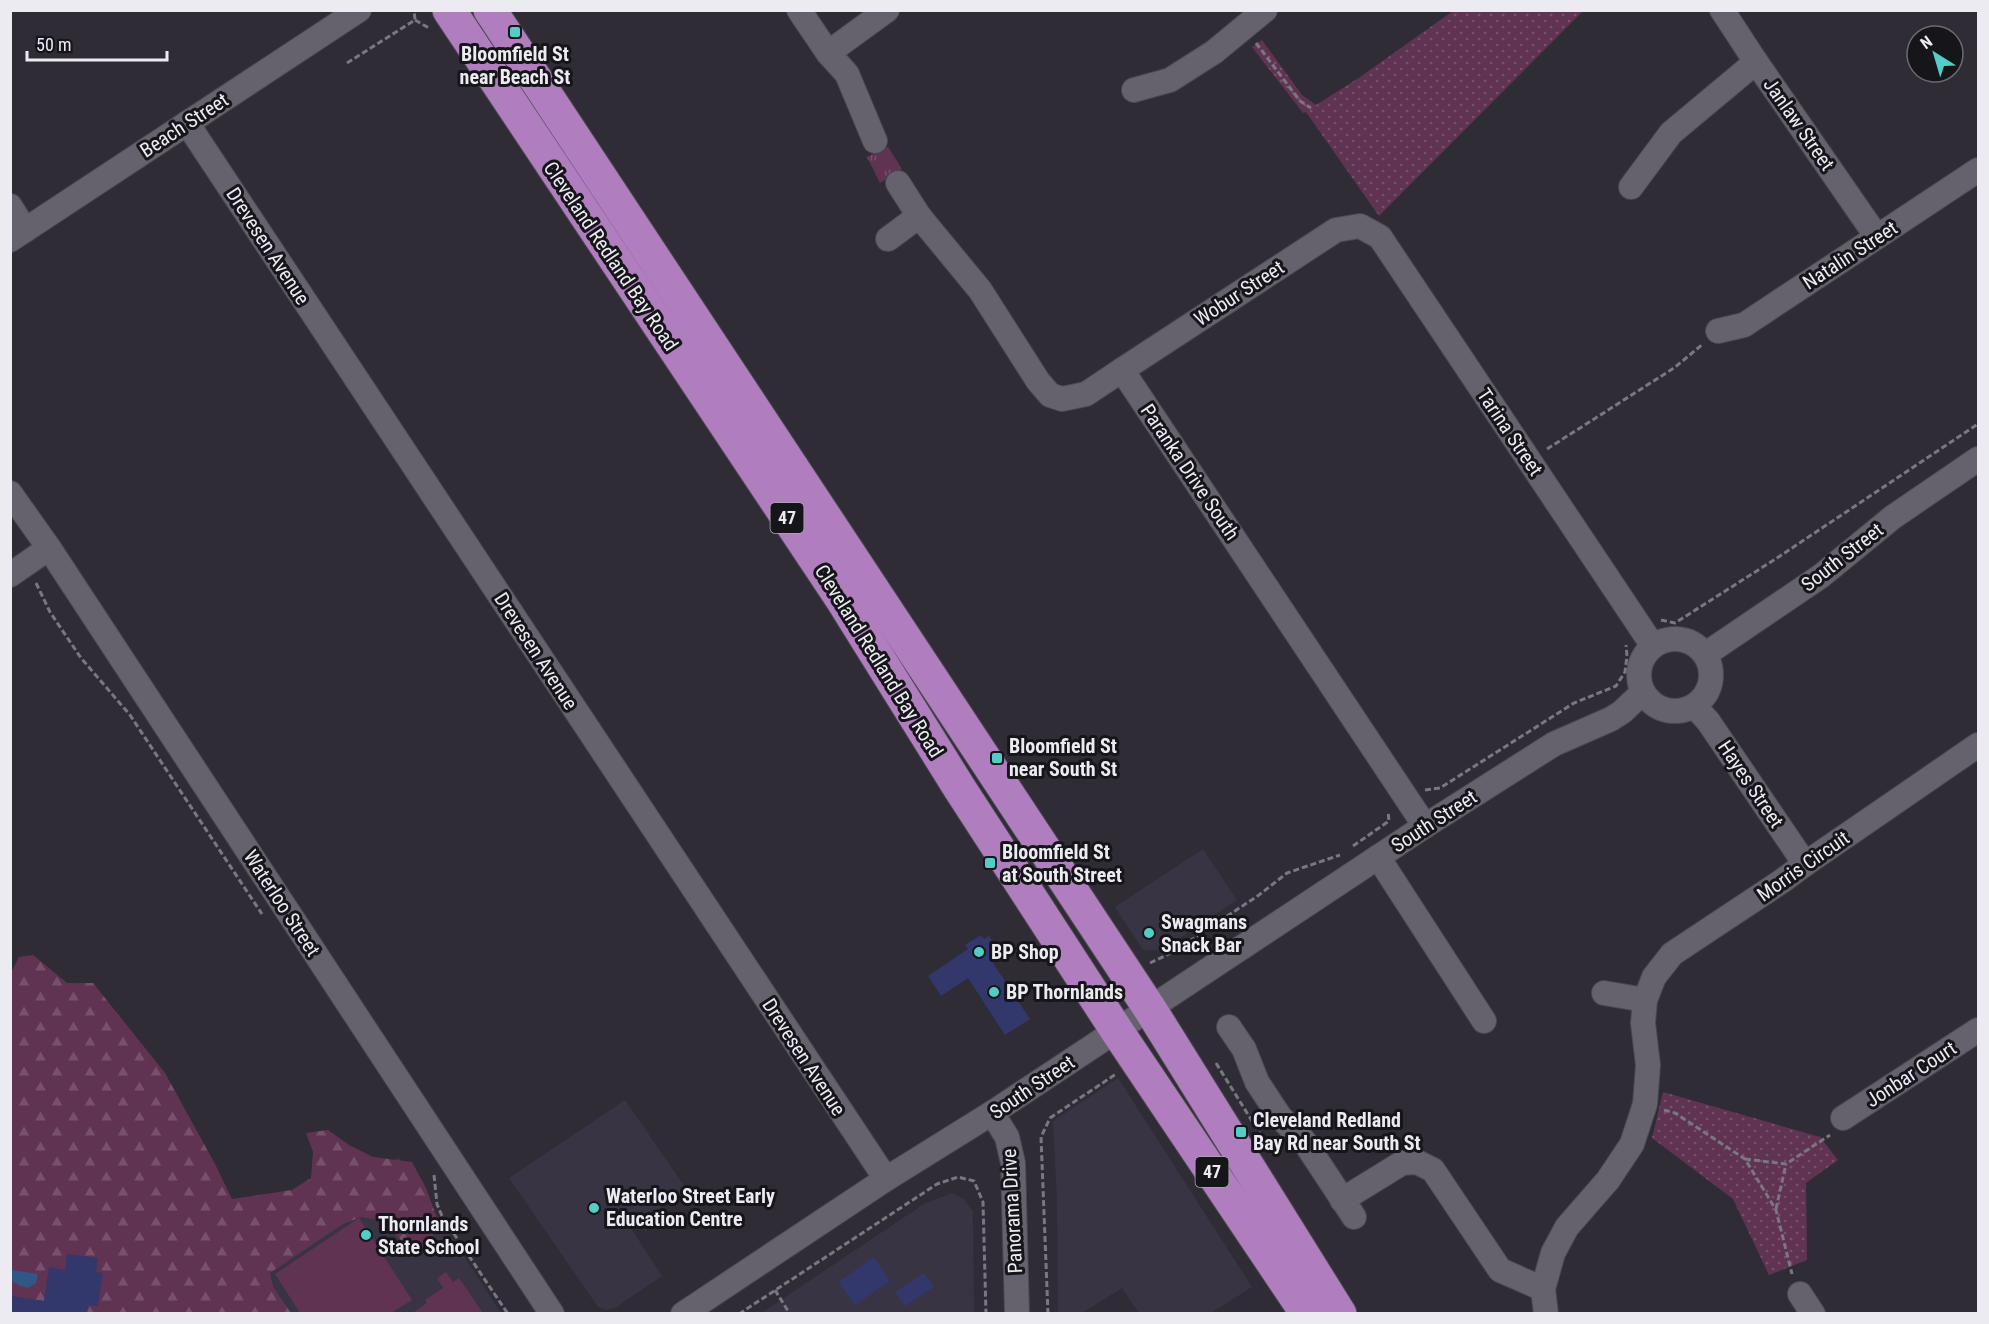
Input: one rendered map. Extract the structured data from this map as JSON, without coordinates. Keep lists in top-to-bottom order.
{
  "streets": {
    "highway": ["Cleveland Redland Bay Road", "47"],
    "street": [
      "Janlaw Street",
      "Beach Street",
      "Drevesen Avenue",
      "Natalin Street",
      "Wobur Street",
      "Tarina Street",
      "Paranka Drive South",
      "South Street",
      "Hayes Street",
      "Morris Circuit",
      "Waterloo Street",
      "Jonbar Court",
      "Panorama Drive"
    ]
  },
  "crossings": [
    ["Janlaw Street", "Natalin Street"],
    ["Beach Street", "Drevesen Avenue"],
    ["Drevesen Avenue", "South Street"],
    ["Cleveland Redland Bay Road", "South Street"],
    ["Wobur Street", "Tarina Street"],
    ["Wobur Street", "Paranka Drive South"],
    ["Tarina Street", "South Street"],
    ["Tarina Street", "Hayes Street"],
    ["Paranka Drive South", "South Street"],
    ["South Street", "Hayes Street"],
    ["South Street", "Panorama Drive"],
    ["Hayes Street", "Morris Circuit"]
  ],
  "places": {
    "transit": [
      "Bloomfield St near Beach St",
      "Bloomfield St near South St",
      "Bloomfield St at South Street",
      "Cleveland Redland Bay Rd near South St"
    ],
    "other": [
      "Swagmans Snack Bar",
      "BP Shop",
      "BP Thornlands",
      "Waterloo Street Early Education Centre",
      "Thornlands State School"
    ]
  },
  "scale_bar": "50 m",
  "north": "top left"
}
